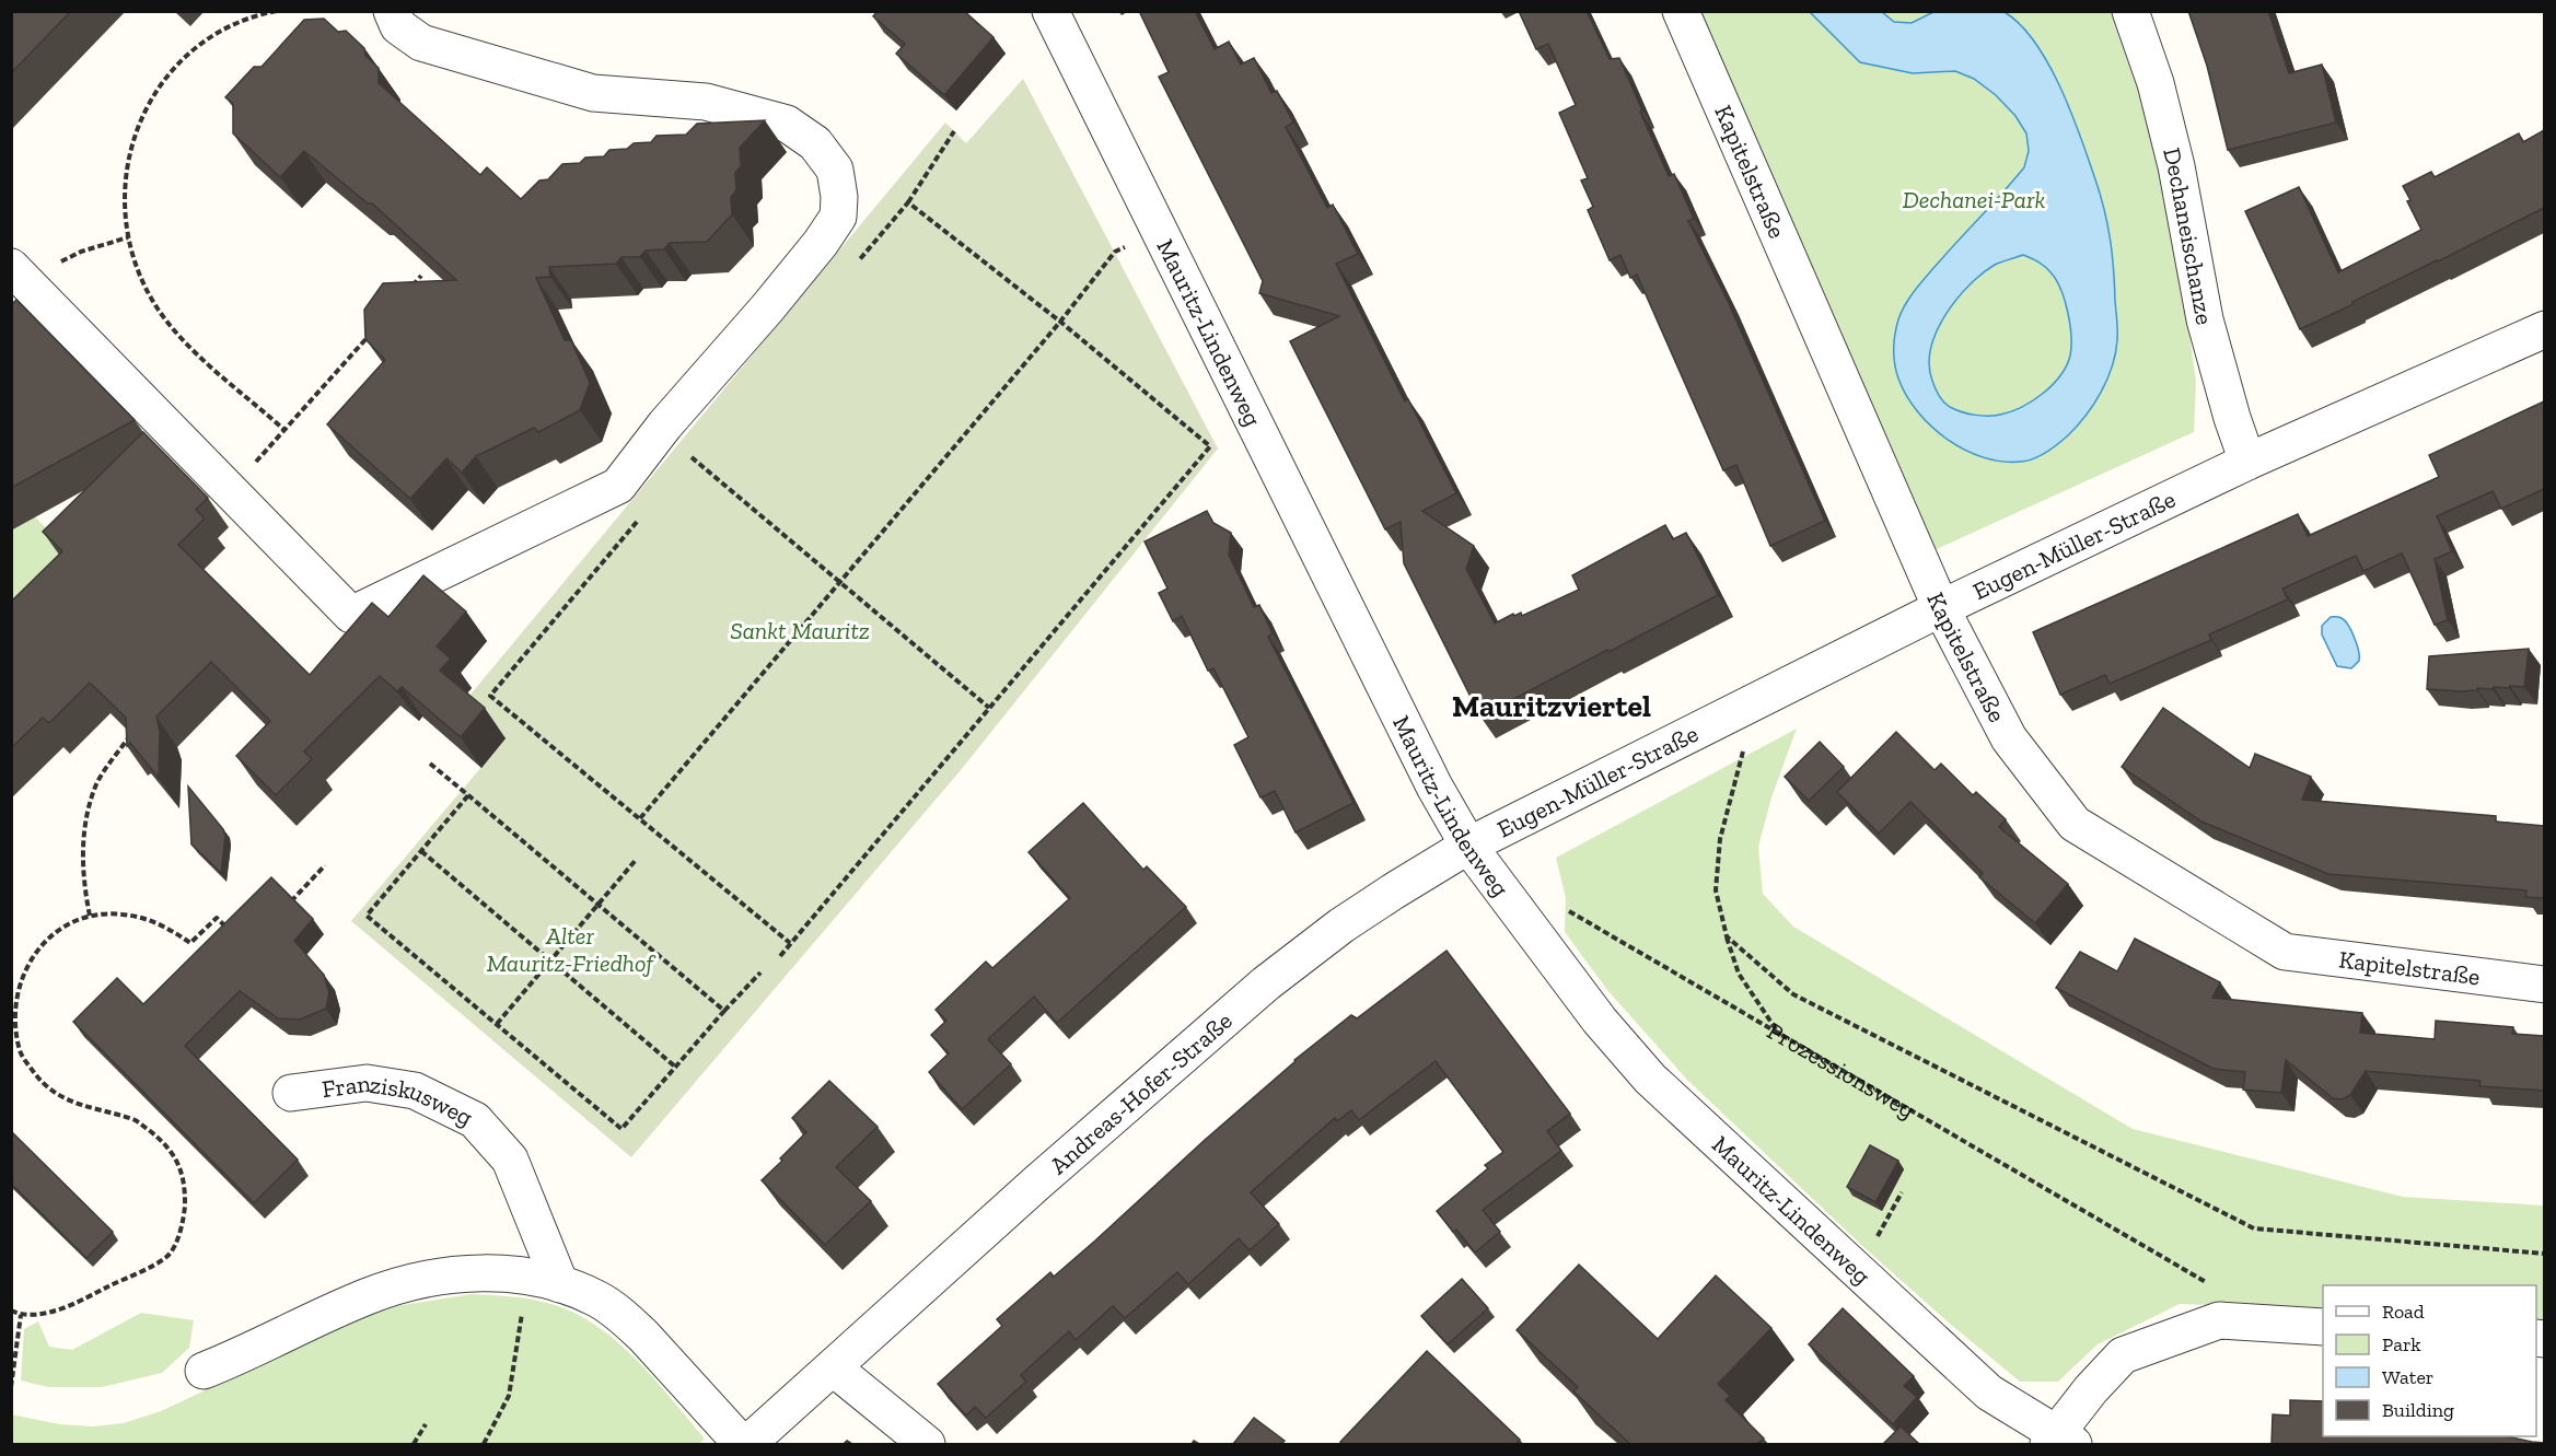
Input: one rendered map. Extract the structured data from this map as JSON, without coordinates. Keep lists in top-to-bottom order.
{
  "streets": {
    "street": [
      "Kapitelstraße",
      "Dechaneischanze",
      "Mauritz-Lindenweg",
      "Eugen-Müller-Straße",
      "Andreas-Hofer-Straße",
      "Franziskusweg"
    ],
    "path": ["Prozessionsweg"]
  },
  "crossings": [
    ["Kapitelstraße", "Eugen-Müller-Straße"],
    ["Dechaneischanze", "Eugen-Müller-Straße"],
    ["Mauritz-Lindenweg", "Eugen-Müller-Straße"],
    ["Mauritz-Lindenweg", "Andreas-Hofer-Straße"],
    ["Eugen-Müller-Straße", "Andreas-Hofer-Straße"]
  ],
  "districts": ["Mauritzviertel"],
  "parks": ["Dechanei-Park", "Sankt Mauritz", "Alter Mauritz-Friedhof"],
  "legend": [
    "Road",
    "Park",
    "Water",
    "Building"
  ]
}
